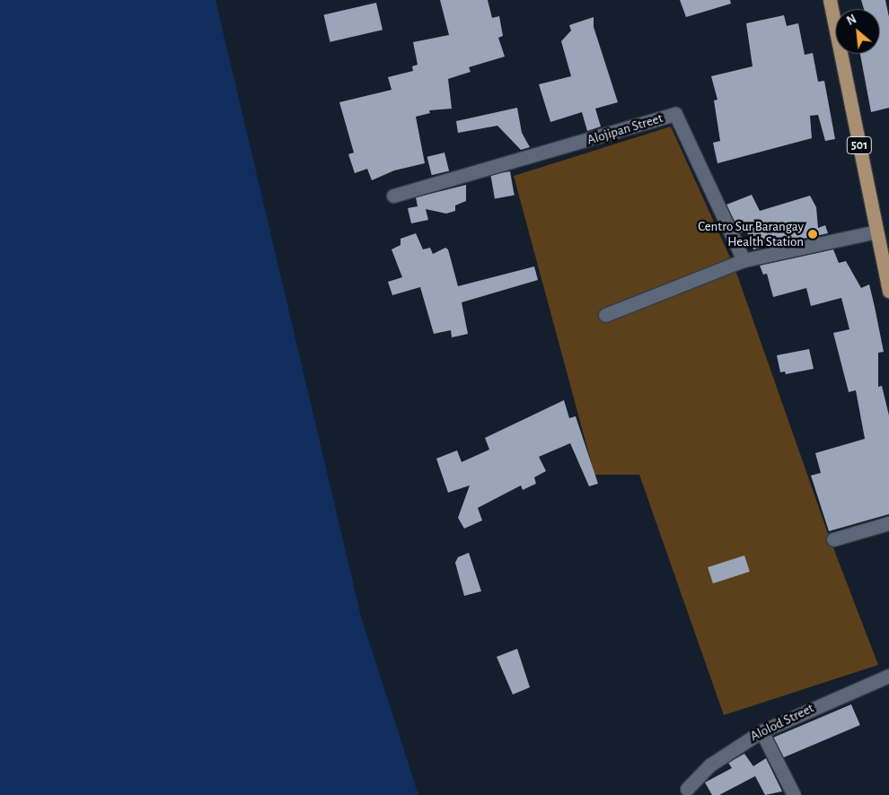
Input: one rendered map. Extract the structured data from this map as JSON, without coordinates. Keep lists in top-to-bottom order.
{
  "streets": {
    "main road": ["501"],
    "street": ["Alojipan Street", "Alolod Street"]
  },
  "places": ["Centro Sur Barangay Health Station"],
  "north": "top left"
}
